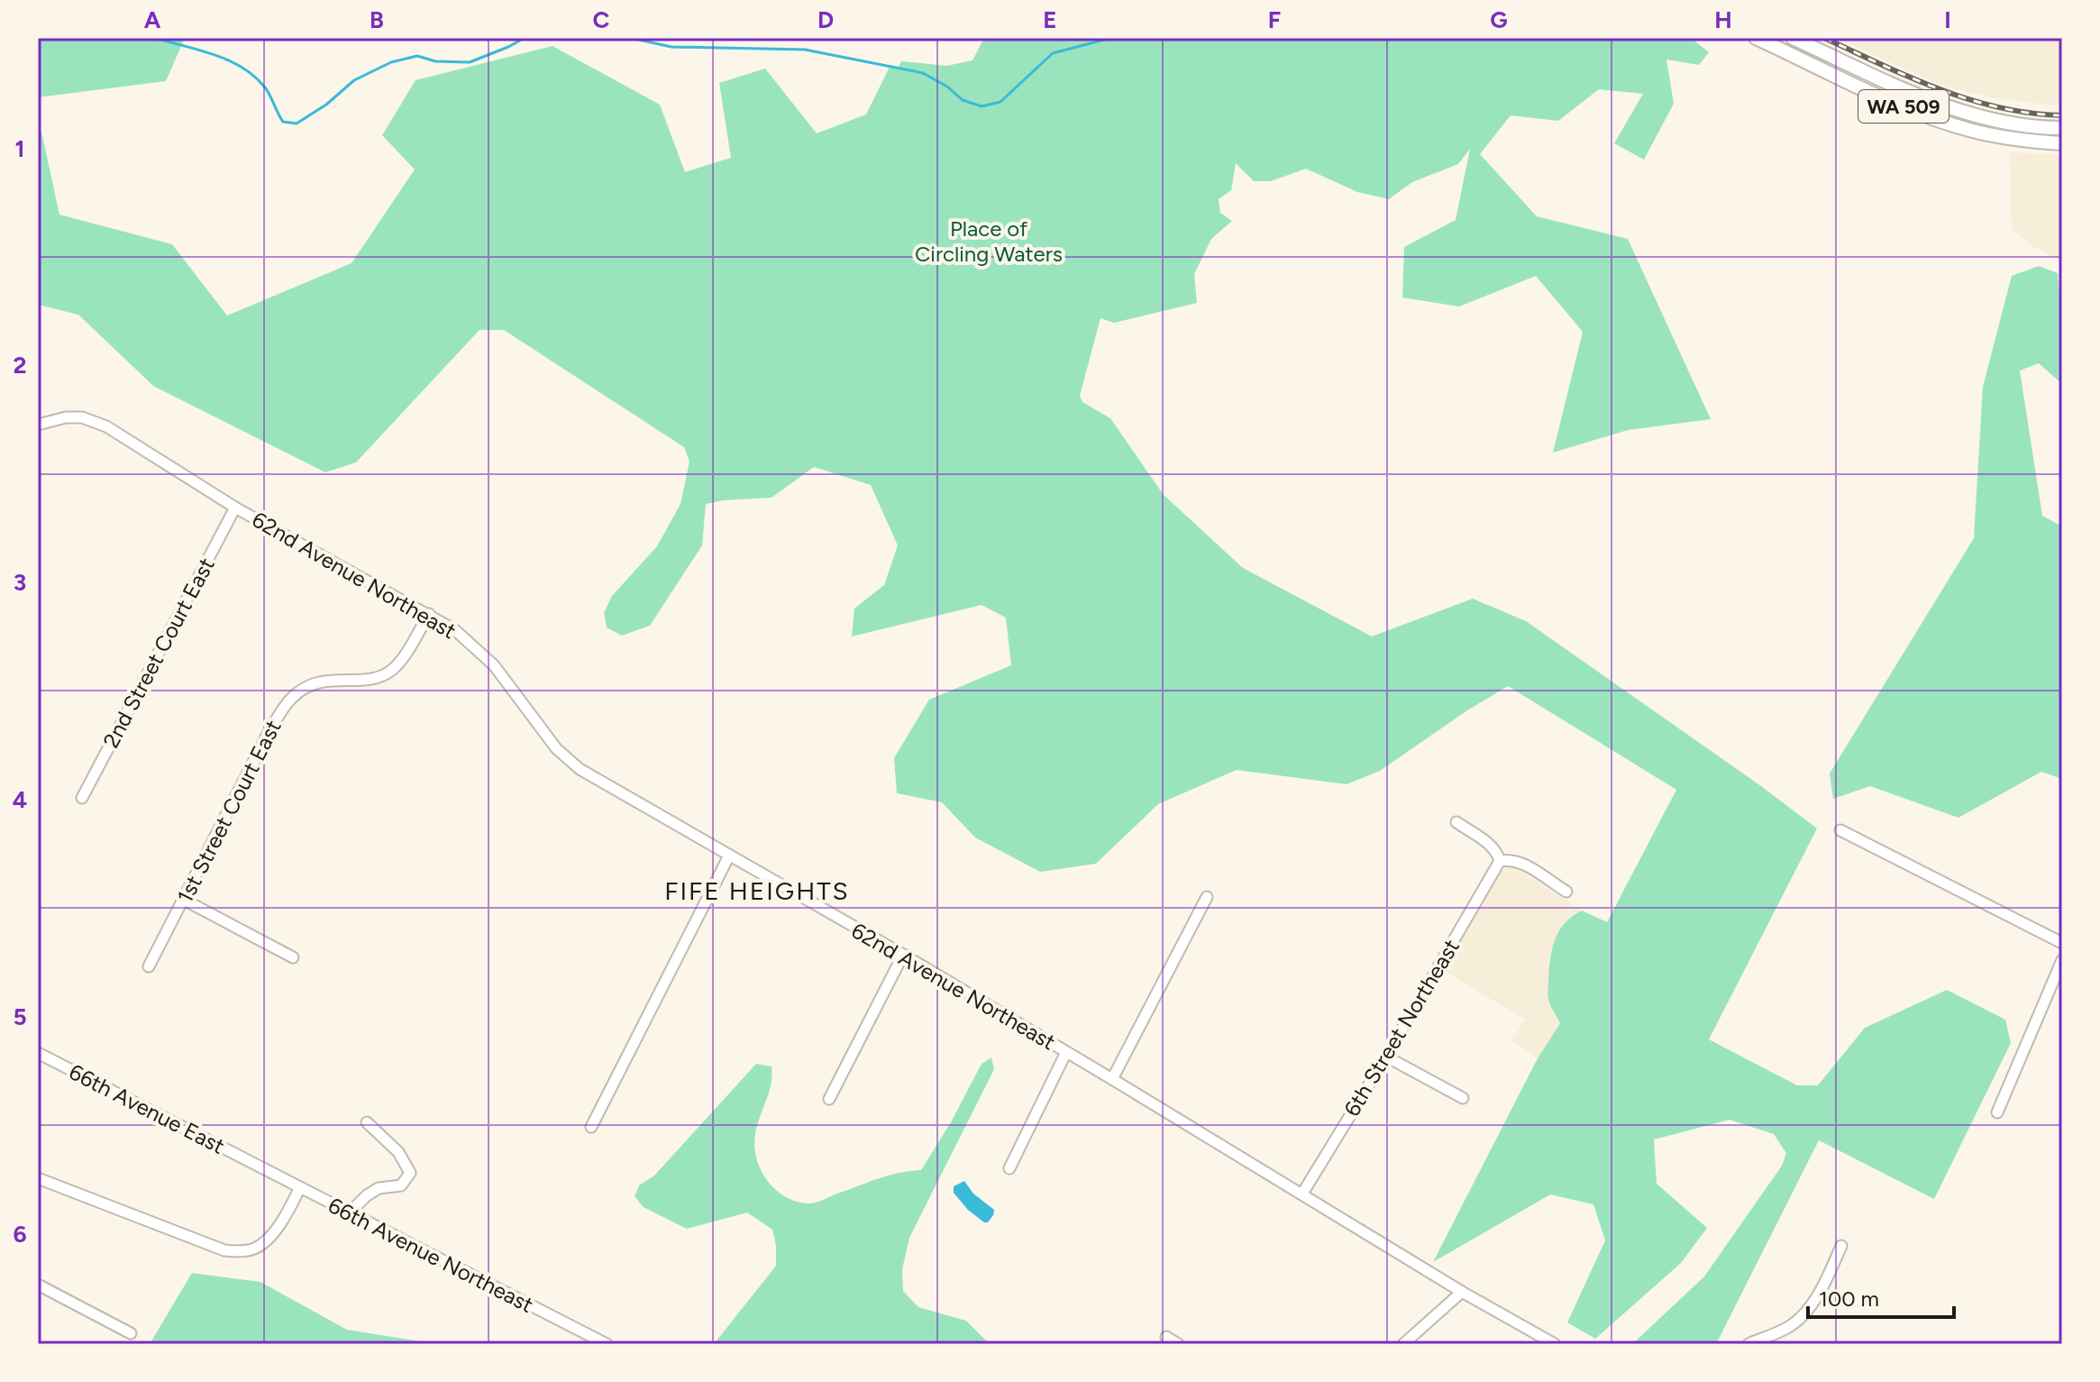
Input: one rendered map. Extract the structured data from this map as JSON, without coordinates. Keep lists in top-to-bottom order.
{
  "streets": {
    "main road": ["WA 509"],
    "street": [
      "62nd Avenue Northeast",
      "2nd Street Court East",
      "1st Street Court East",
      "6th Street Northeast",
      "66th Avenue East",
      "66th Avenue Northeast"
    ]
  },
  "crossings": [
    ["62nd Avenue Northeast", "2nd Street Court East"],
    ["62nd Avenue Northeast", "1st Street Court East"],
    ["62nd Avenue Northeast", "6th Street Northeast"],
    ["66th Avenue East", "66th Avenue Northeast"]
  ],
  "districts": ["FIFE HEIGHTS"],
  "parks": ["Place of Circling Waters"],
  "scale_bar": "100 m",
  "grid": {
    "columns": [
      "A",
      "B",
      "C",
      "D",
      "E",
      "F",
      "G",
      "H",
      "I"
    ],
    "rows": [
      "1",
      "2",
      "3",
      "4",
      "5",
      "6"
    ]
  }
}
